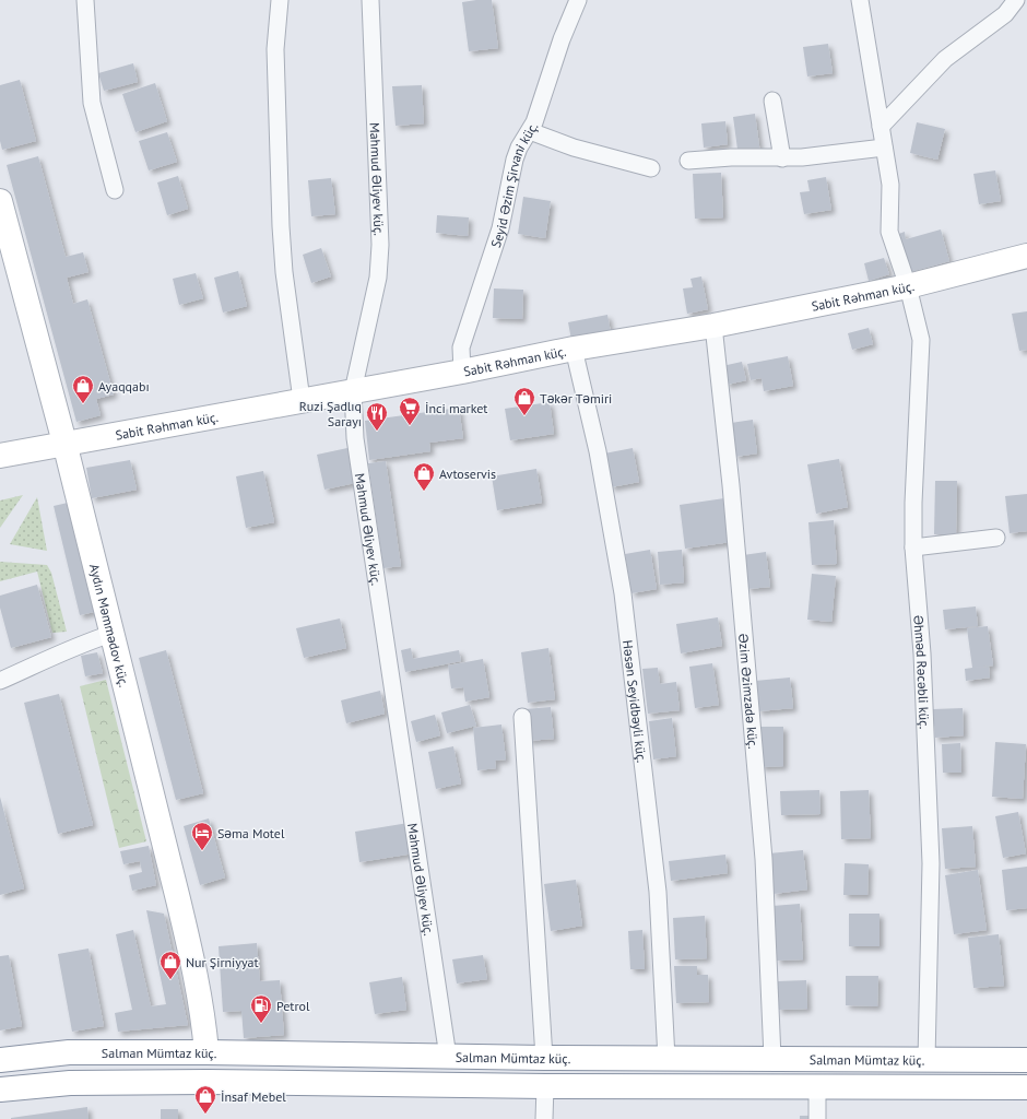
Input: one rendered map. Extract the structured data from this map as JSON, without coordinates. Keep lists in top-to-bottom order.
{
  "streets": {
    "main road": ["Sabit Rəhman küç.", "Aydın Məmmədov küç.", "Salman Mümtaz küç."],
    "street": [
      "Mahmud Əliyev küç.",
      "Seyid Əzim Şirvani küç.",
      "Əhməd Rəcəbli küç.",
      "Əzim Əzimzadə küç.",
      "Həsən Seyidbəyli küç."
    ]
  },
  "crossings": [
    ["Mahmud Əliyev küç.", "Sabit Rəhman küç."],
    ["Mahmud Əliyev küç.", "Salman Mümtaz küç."],
    ["Seyid Əzim Şirvani küç.", "Sabit Rəhman küç."],
    ["Sabit Rəhman küç.", "Aydın Məmmədov küç."],
    ["Sabit Rəhman küç.", "Əhməd Rəcəbli küç."],
    ["Sabit Rəhman küç.", "Əzim Əzimzadə küç."],
    ["Sabit Rəhman küç.", "Həsən Seyidbəyli küç."],
    ["Aydın Məmmədov küç.", "Salman Mümtaz küç."],
    ["Əhməd Rəcəbli küç.", "Salman Mümtaz küç."],
    ["Əzim Əzimzadə küç.", "Salman Mümtaz küç."],
    ["Həsən Seyidbəyli küç.", "Salman Mümtaz küç."]
  ],
  "places": {
    "shop": [
      "Ayaqqabı",
      "Təkər Təmiri",
      "Avtoservis",
      "Nur Şirniyyat",
      "İnsaf Mebel"
    ],
    "supermarket": ["İnci market"],
    "restaurant": ["Ruzi Şadlıq Sarayı"],
    "hotel": ["Səma Motel"],
    "fuel station": ["Petrol"]
  }
}
